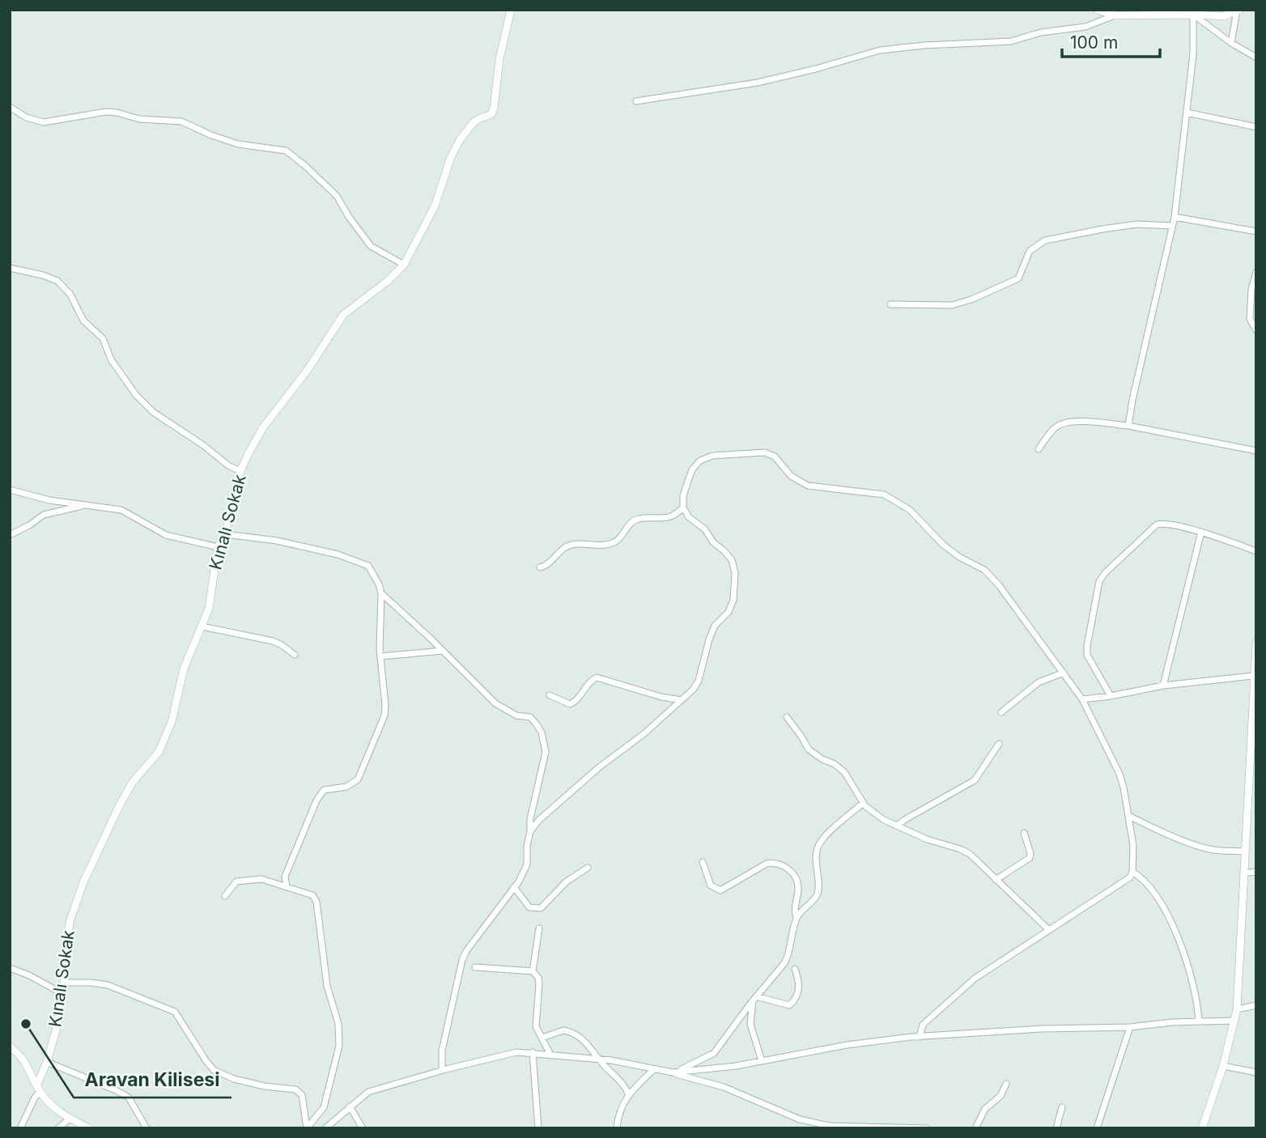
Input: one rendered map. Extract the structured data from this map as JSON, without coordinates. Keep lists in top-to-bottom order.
{
  "streets": {
    "street": ["Kınalı Sokak"]
  },
  "places": ["Aravan Kilisesi"],
  "scale_bar": "100 m"
}
